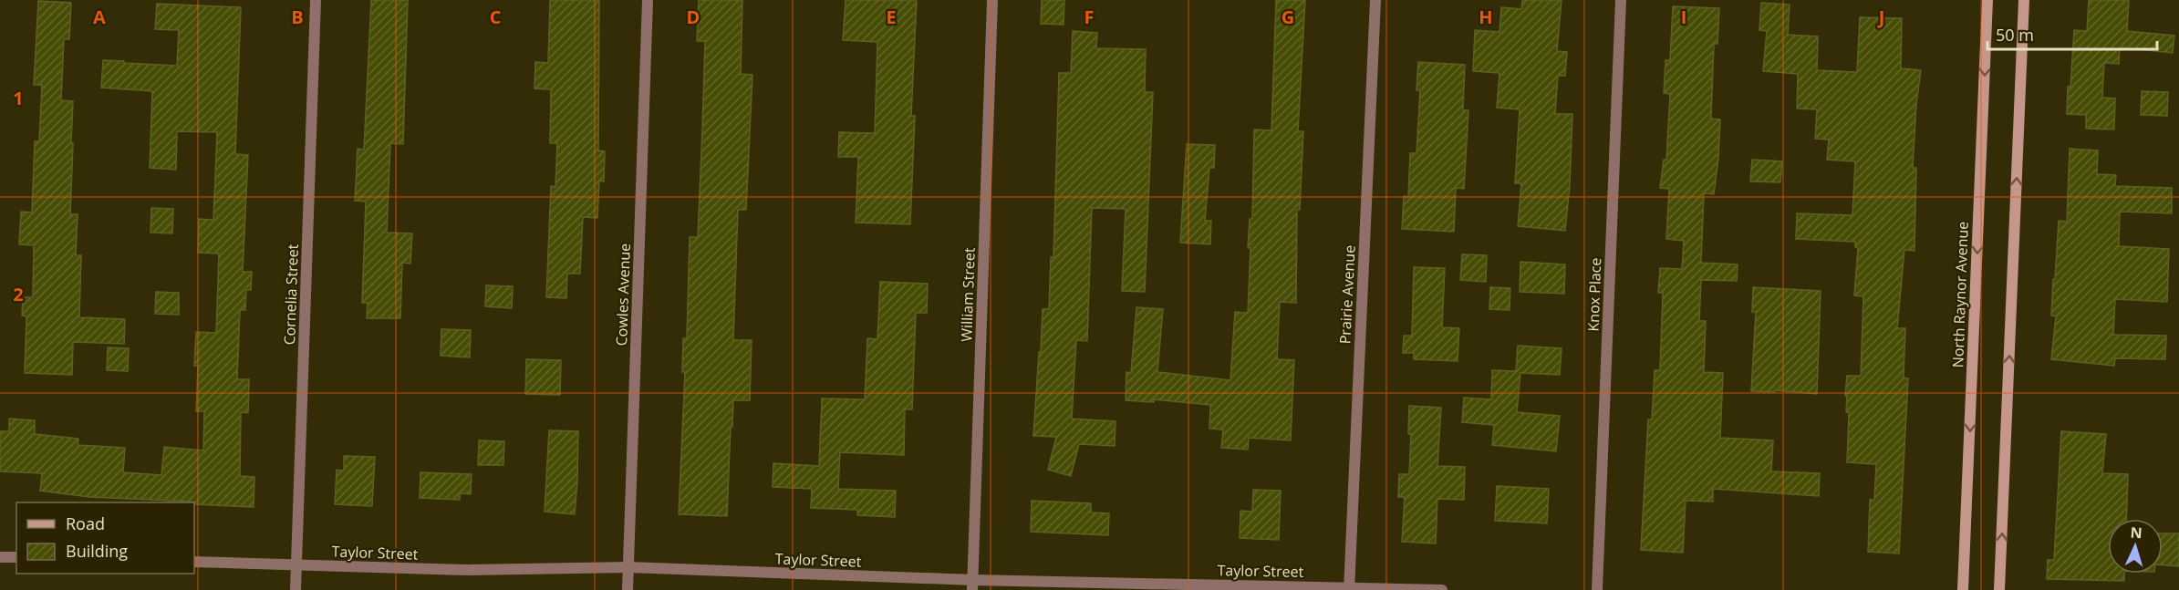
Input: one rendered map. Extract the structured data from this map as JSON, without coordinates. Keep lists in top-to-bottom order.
{
  "streets": {
    "main road": ["North Raynor Avenue"],
    "street": [
      "Cornelia Street",
      "Cowles Avenue",
      "William Street",
      "Prairie Avenue",
      "Knox Place",
      "Taylor Street"
    ]
  },
  "crossings": [
    ["Cornelia Street", "Taylor Street"],
    ["Cowles Avenue", "Taylor Street"],
    ["William Street", "Taylor Street"],
    ["Prairie Avenue", "Taylor Street"]
  ],
  "legend": ["Road", "Building"],
  "scale_bar": "50 m",
  "north": "top",
  "grid": {
    "columns": [
      "A",
      "B",
      "C",
      "D",
      "E",
      "F",
      "G",
      "H",
      "I",
      "J"
    ],
    "rows": ["1", "2"]
  }
}
